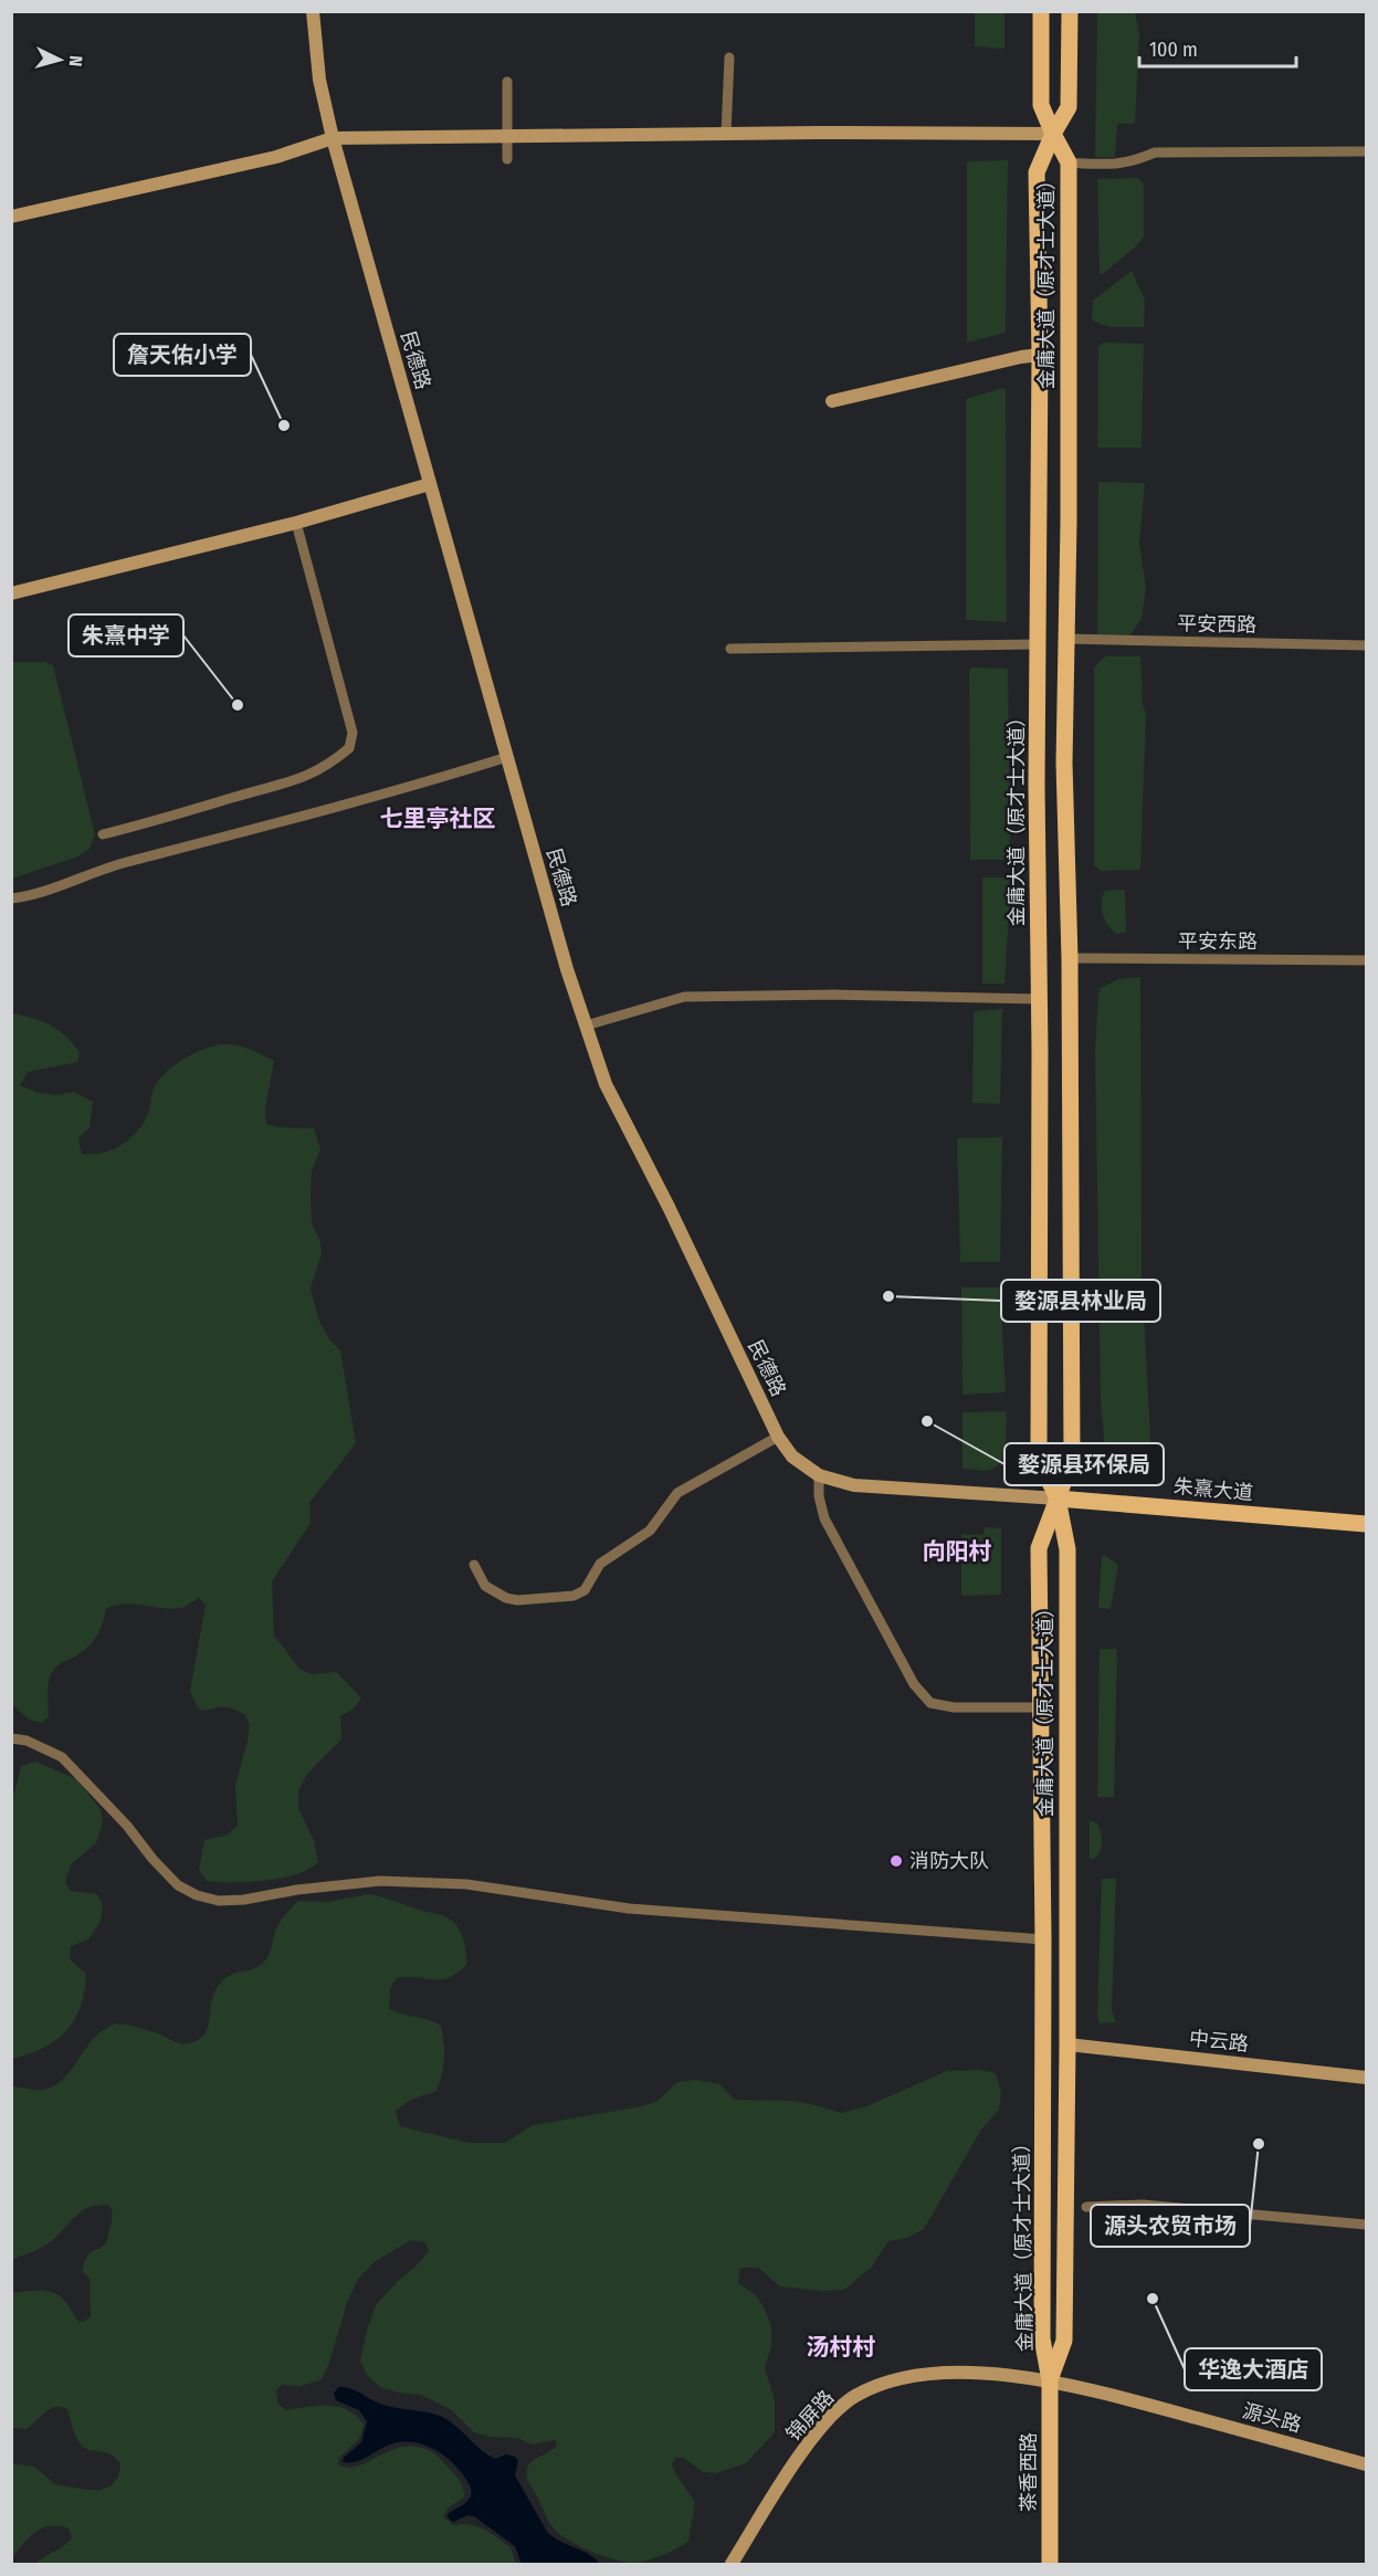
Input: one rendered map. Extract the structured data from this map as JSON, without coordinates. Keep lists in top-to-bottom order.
{
  "streets": {
    "main road": ["金庸大道（原才士大道）", "朱熹大道", "茶香西路"],
    "street": [
      "民德路",
      "平安西路",
      "平安东路",
      "中云路",
      "锦屏路",
      "源头路"
    ]
  },
  "crossings": [
    ["金庸大道（原才士大道）", "民德路"],
    ["金庸大道（原才士大道）", "平安西路"],
    ["金庸大道（原才士大道）", "平安东路"],
    ["金庸大道（原才士大道）", "朱熹大道"],
    ["金庸大道（原才士大道）", "中云路"],
    ["金庸大道（原才士大道）", "锦屏路"],
    ["金庸大道（原才士大道）", "源头路"],
    ["金庸大道（原才士大道）", "茶香西路"],
    ["民德路", "朱熹大道"],
    ["锦屏路", "源头路"],
    ["锦屏路", "茶香西路"],
    ["源头路", "茶香西路"]
  ],
  "districts": ["七里亭社区", "向阳村", "汤村村"],
  "places": [
    "詹天佑小学",
    "朱熹中学",
    "婺源县林业局",
    "婺源县环保局",
    "消防大队",
    "源头农贸市场",
    "华逸大酒店"
  ],
  "scale_bar": "100 m",
  "north": "right"
}
